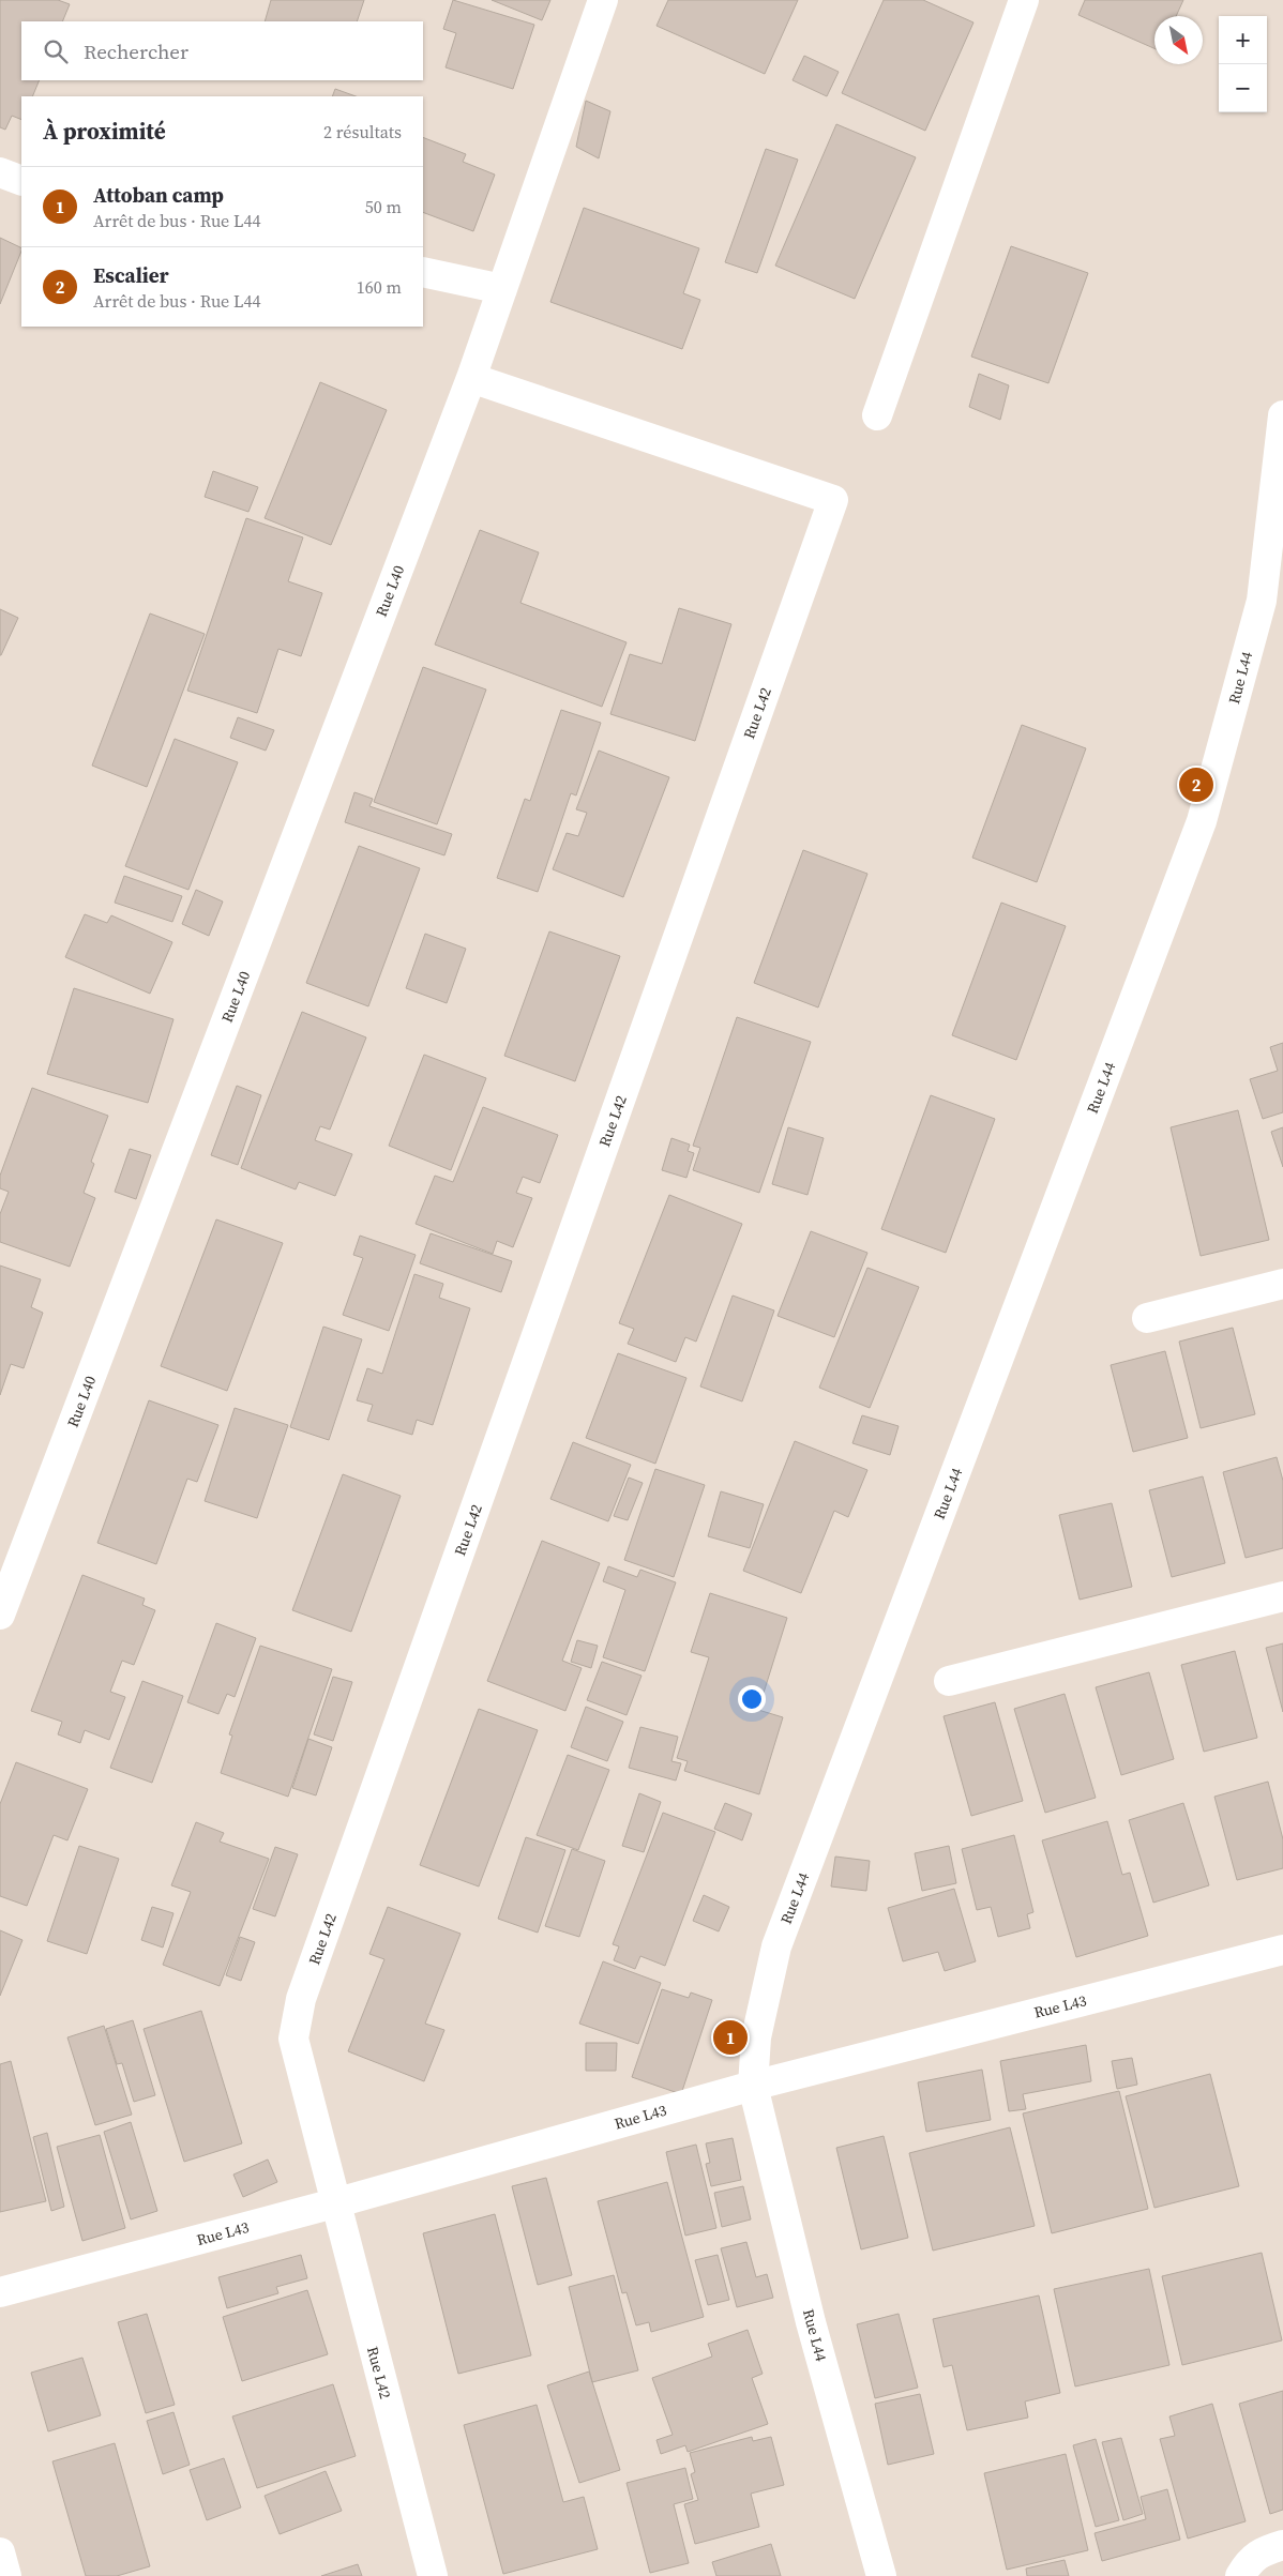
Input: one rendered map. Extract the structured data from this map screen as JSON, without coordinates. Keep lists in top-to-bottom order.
{
  "streets": {
    "street": [
      "Rue L40",
      "Rue L44",
      "Rue L42",
      "Rue L43"
    ]
  },
  "crossings": [
    ["Rue L40", "Rue L42"],
    ["Rue L44", "Rue L43"],
    ["Rue L42", "Rue L43"]
  ],
  "north": "bottom right",
  "page": {
    "map_buttons": ["+", "−"],
    "search": "Rechercher",
    "heading": ["À proximité", "2 résultats"],
    "list": [
      {
        "mark": "1",
        "name": "Attoban camp",
        "note": "Arrêt de bus · Rue L44",
        "value": "50 m"
      },
      {
        "mark": "2",
        "name": "Escalier",
        "note": "Arrêt de bus · Rue L44",
        "value": "160 m"
      }
    ],
    "pins": ["2", "1"]
  }
}
